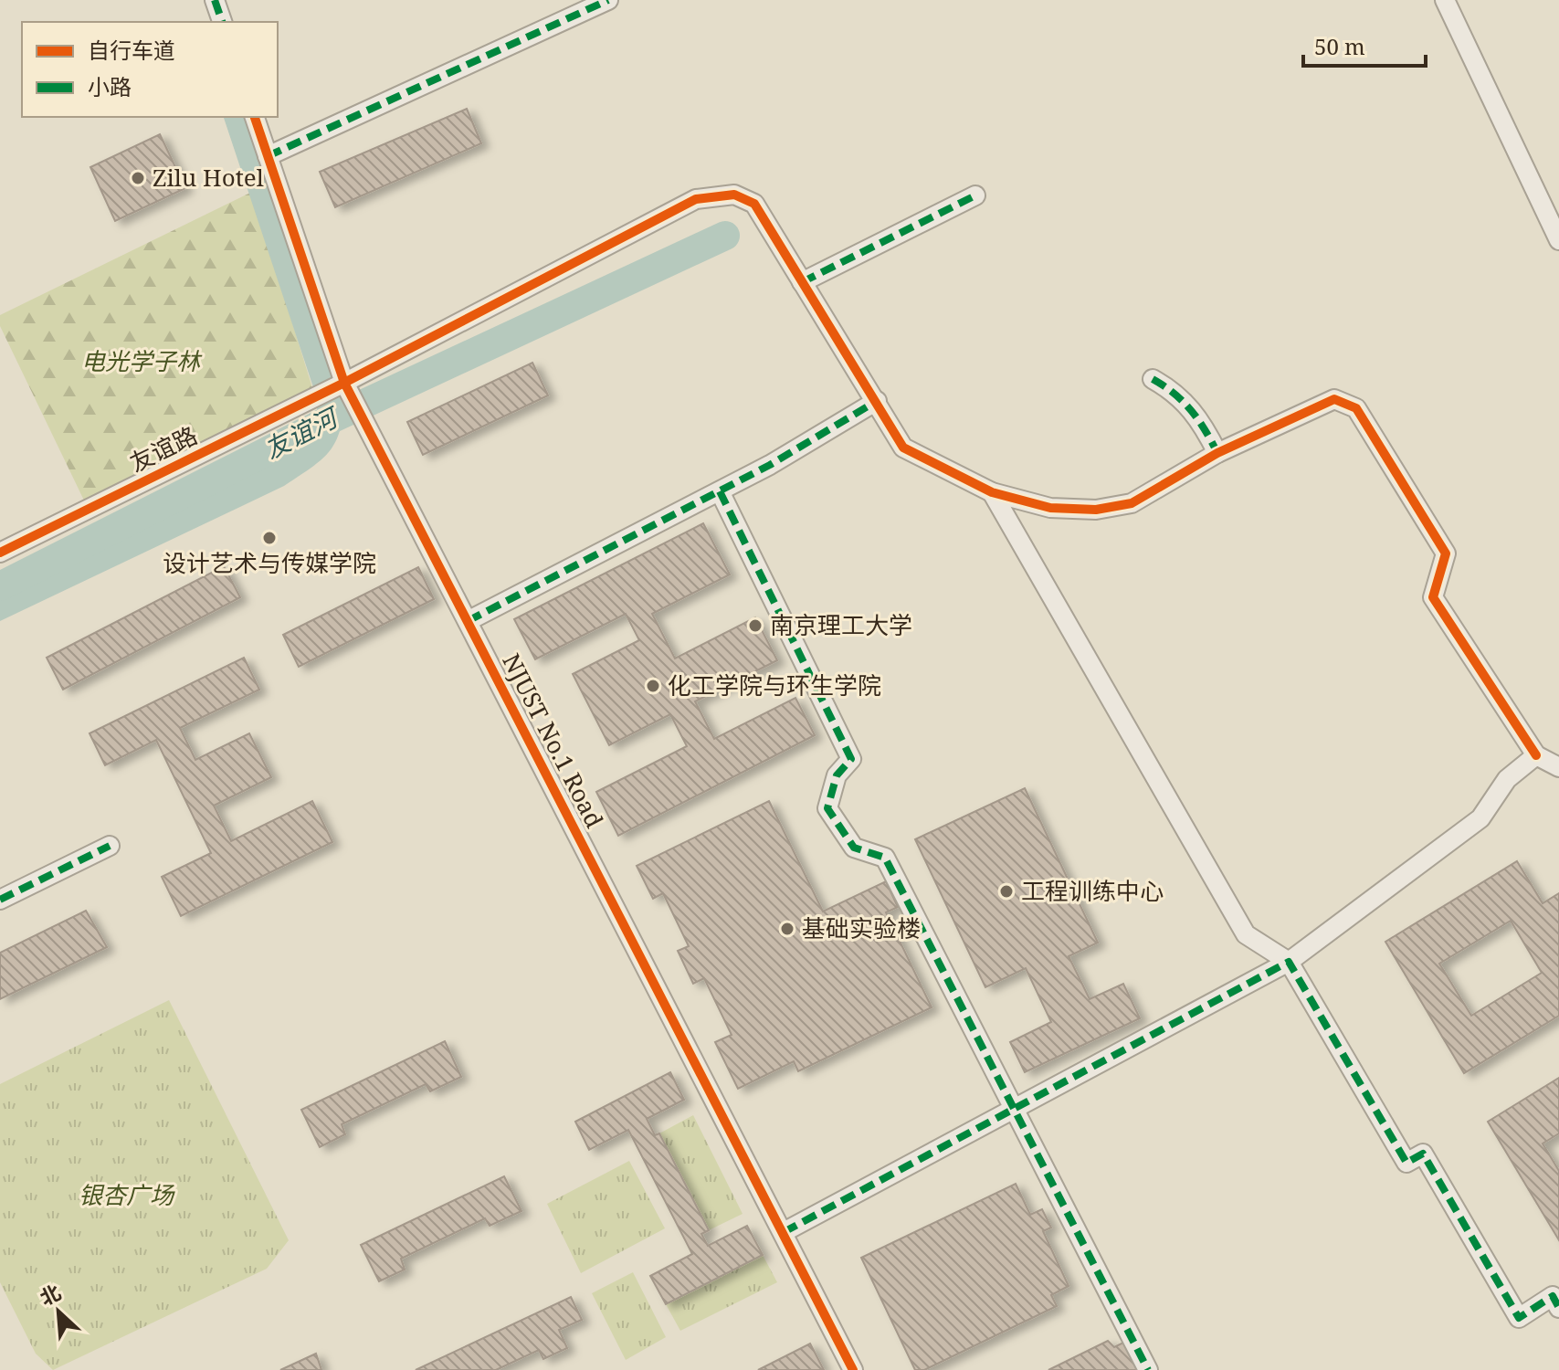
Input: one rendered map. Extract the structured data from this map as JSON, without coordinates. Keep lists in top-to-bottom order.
{
  "streets": {
    "street": ["友谊路", "NJUST No.1 Road"]
  },
  "crossings": [
    ["友谊路", "NJUST No.1 Road"]
  ],
  "water": ["友谊河"],
  "parks": ["电光学子林", "银杏广场"],
  "places": [
    "Zilu Hotel",
    "设计艺术与传媒学院",
    "南京理工大学",
    "化工学院与环生学院",
    "工程训练中心",
    "基础实验楼"
  ],
  "legend": ["自行车道", "小路"],
  "scale_bar": "50 m",
  "north": "top left"
}
